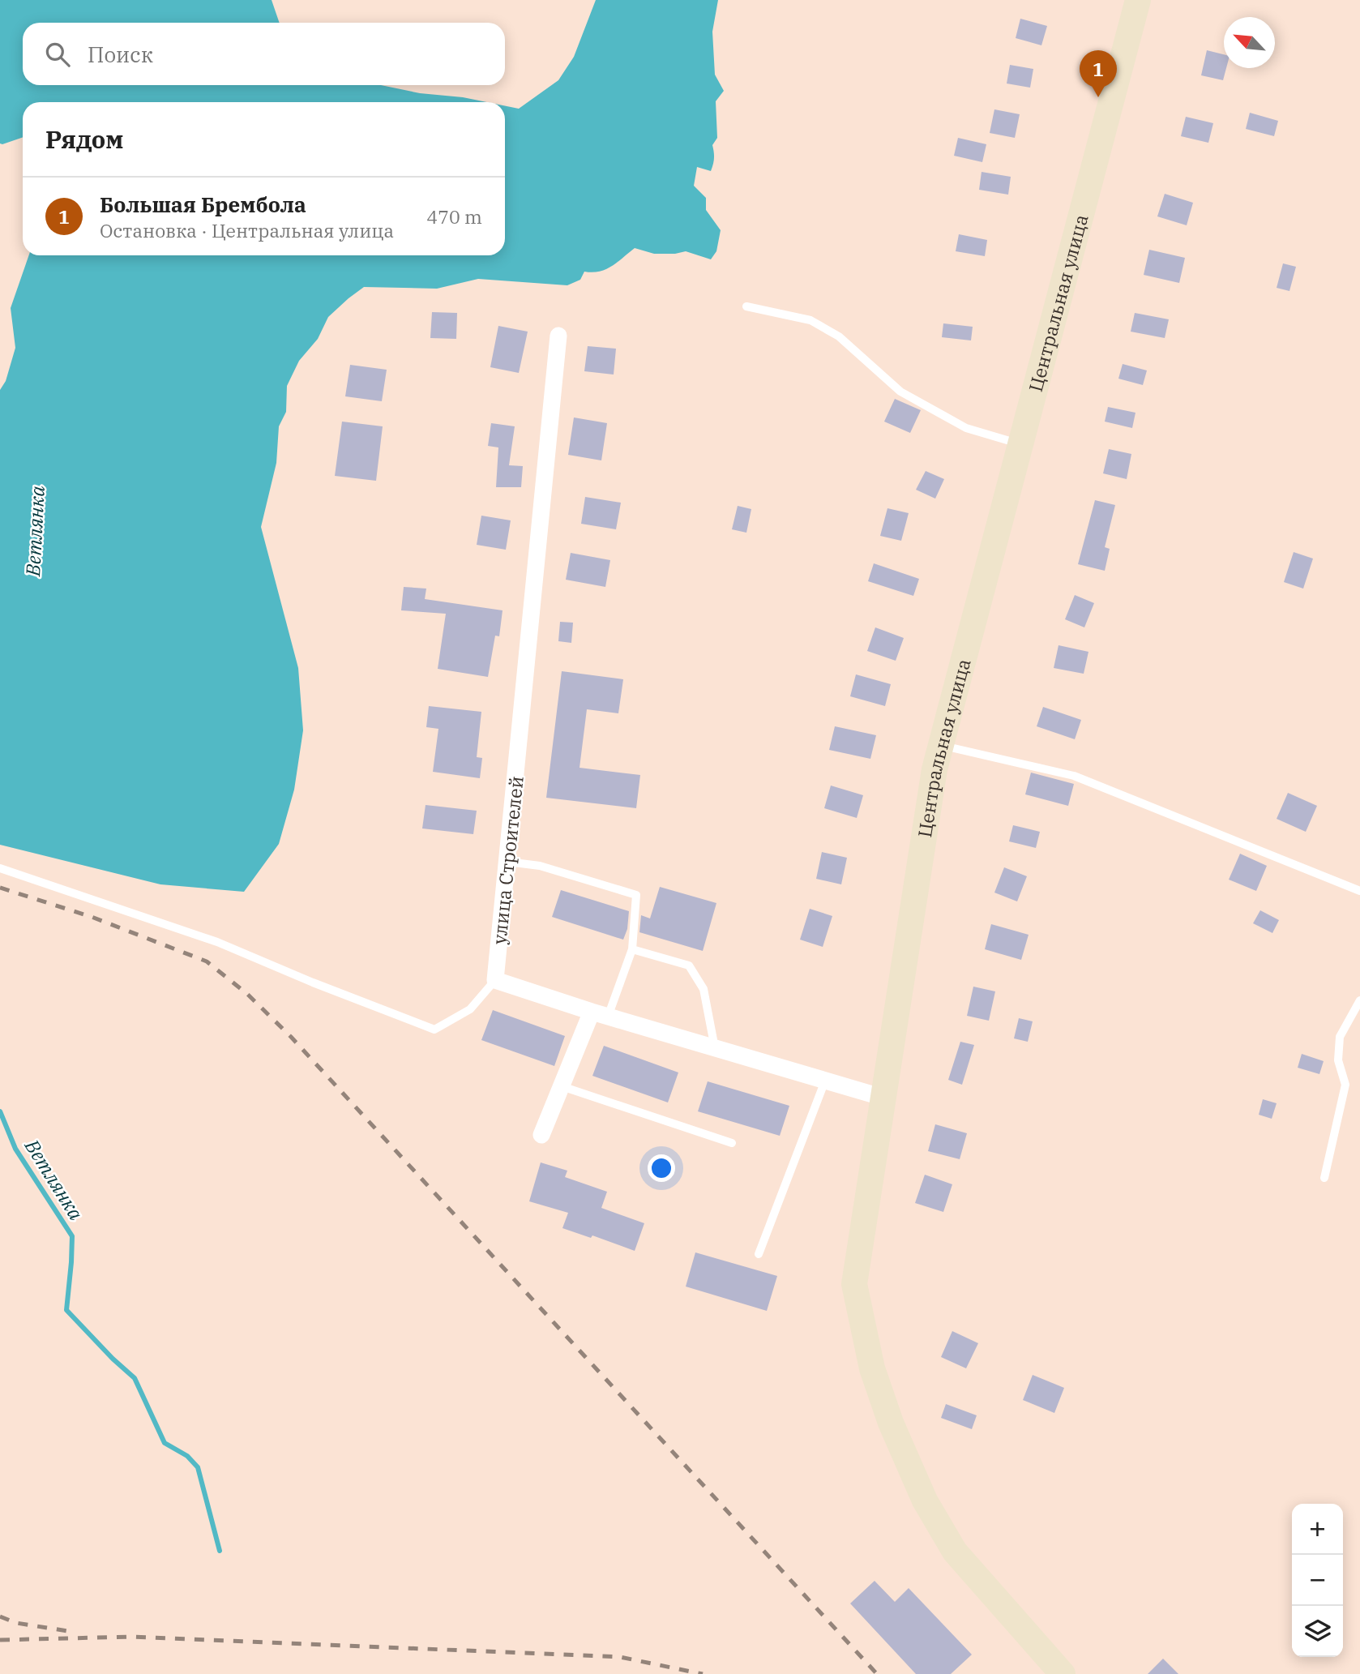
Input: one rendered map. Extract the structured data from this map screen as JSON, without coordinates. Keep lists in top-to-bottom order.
{
  "streets": {
    "main road": ["Центральная улица"],
    "street": ["улица Строителей"]
  },
  "water": ["Ветлянка"],
  "north": "top left",
  "page": {
    "search": "Поиск",
    "pins": "1",
    "heading": "Рядом",
    "list": [
      {
        "mark": "1",
        "name": "Большая Брембола",
        "note": "Остановка · Центральная улица",
        "value": "470 m"
      }
    ],
    "map_buttons": ["+", "−"]
  }
}
